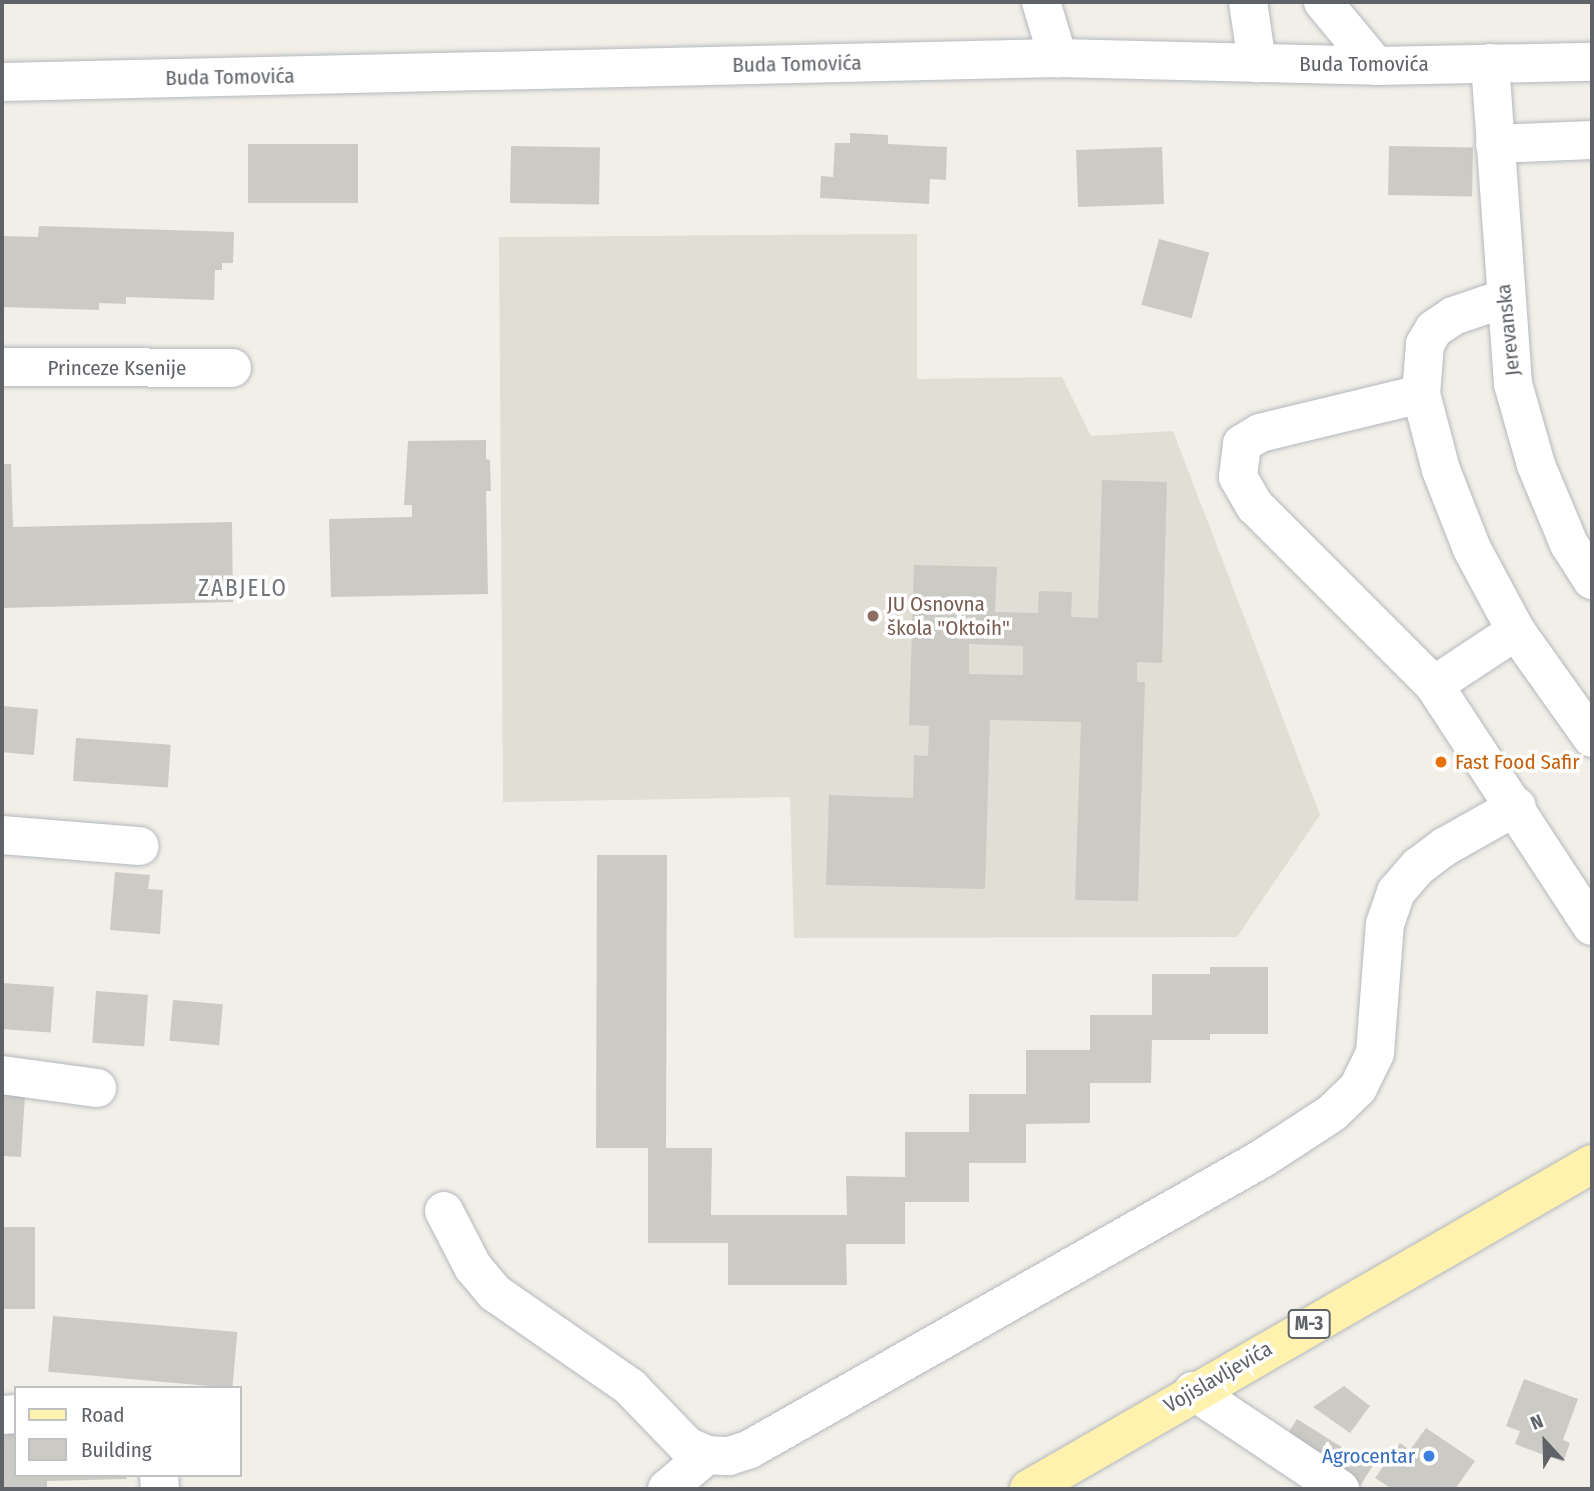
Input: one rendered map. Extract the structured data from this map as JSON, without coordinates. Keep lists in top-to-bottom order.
{
  "streets": {
    "main road": ["M-3", "Vojislavljevića"],
    "street": ["Buda Tomovića", "Jerevanska", "Princeze Ksenije"]
  },
  "crossings": [
    ["Buda Tomovića", "Jerevanska"]
  ],
  "districts": ["ZABJELO"],
  "places": ["JU Osnovna škola \"Oktoih\"", "Fast Food Safir", "Agrocentar"],
  "legend": ["Road", "Building"],
  "north": "top"
}
